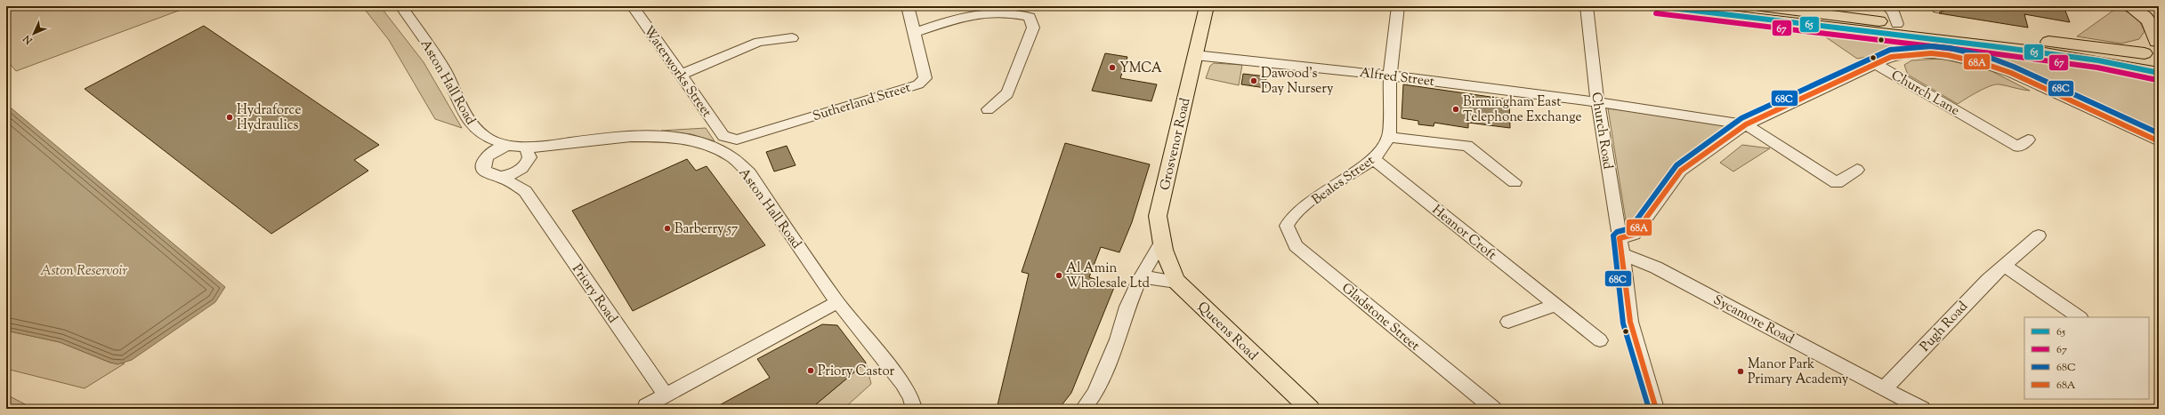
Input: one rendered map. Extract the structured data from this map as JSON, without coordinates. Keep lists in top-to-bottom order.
{
  "streets": {
    "main road": ["Grosvenor Road", "Queens Road"],
    "street": [
      "Waterworks Street",
      "Alfred Street",
      "Aston Hall Road",
      "Church Lane",
      "Sutherland Street",
      "Church Road",
      "Beales Street",
      "Heanor Croft",
      "Priory Road",
      "Gladstone Street",
      "Sycamore Road",
      "Pugh Road"
    ]
  },
  "crossings": [
    ["Waterworks Street", "Sutherland Street"],
    ["Alfred Street", "Church Lane"],
    ["Alfred Street", "Church Road"],
    ["Alfred Street", "Grosvenor Road"],
    ["Aston Hall Road", "Priory Road"],
    ["Church Lane", "Church Road"],
    ["Church Road", "Sycamore Road"],
    ["Grosvenor Road", "Queens Road"],
    ["Beales Street", "Heanor Croft"],
    ["Beales Street", "Gladstone Street"],
    ["Sycamore Road", "Pugh Road"]
  ],
  "water": ["Aston Reservoir"],
  "places": [
    "YMCA",
    "Dawood's Day Nursery",
    "Birmingham East Telephone Exchange",
    "Hydraforce Hydraulics",
    "Barberry 57",
    "Al Amin Wholesale Ltd",
    "Priory Castor",
    "Manor Park Primary Academy"
  ],
  "lines": [
    "transit line 65",
    "transit line 67",
    "transit line 68C",
    "transit line 68A"
  ],
  "legend": [
    "65",
    "67",
    "68C",
    "68A"
  ],
  "north": "bottom left"
}
